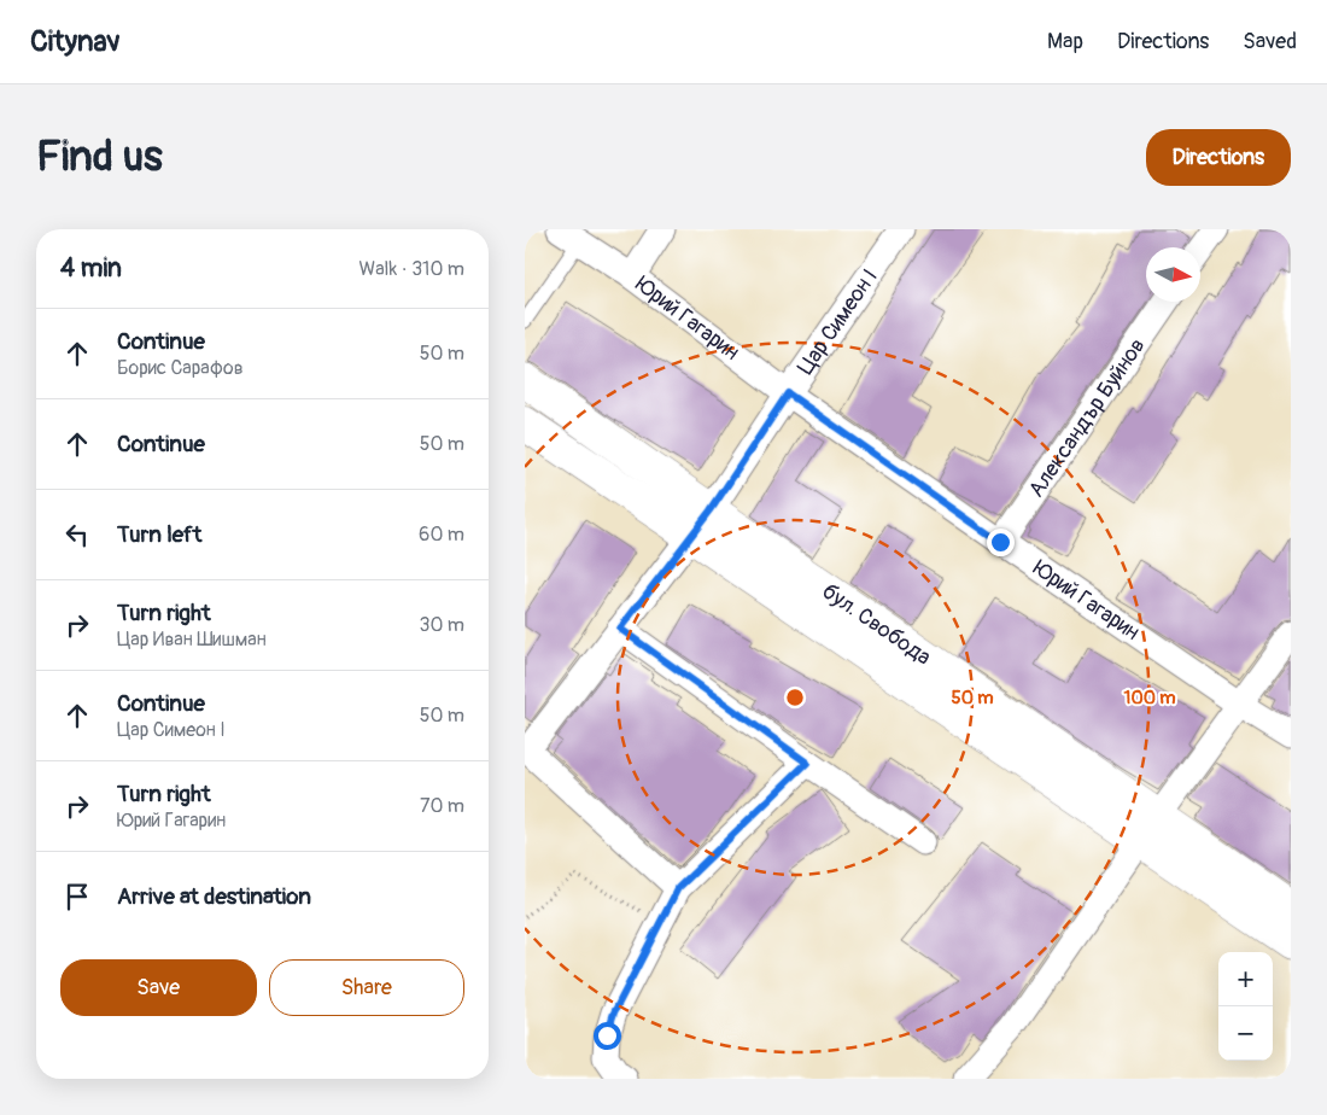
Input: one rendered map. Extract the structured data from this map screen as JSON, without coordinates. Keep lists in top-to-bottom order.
{
  "streets": {
    "street": [
      "Юрий Гагарин",
      "Цар Симеон I",
      "Александър Буйнов",
      "бул. Свобода"
    ]
  },
  "crossings": [
    ["Юрий Гагарин", "Цар Симеон I"],
    ["Юрий Гагарин", "Александър Буйнов"],
    ["Цар Симеон I", "бул. Свобода"]
  ],
  "north": "right",
  "page": {
    "header": "Citynav",
    "nav": ["Map", "Directions", "Saved"],
    "buttons": [
      "Directions",
      ["Save", "Share"]
    ],
    "title": "Find us",
    "heading": ["4 min", "Walk · 310 m"],
    "list": [
      ["Continue", "Борис Сарафов", "50 m"],
      ["Continue", "50 m"],
      ["Turn left", "60 m"],
      ["Turn right", "Цар Иван Шишман", "30 m"],
      ["Continue", "Цар Симеон I", "50 m"],
      ["Turn right", "Юрий Гагарин", "70 m"],
      "Arrive at destination"
    ],
    "map_buttons": ["+", "−"]
  },
  "rings": ["50 m", "100 m"]
}
